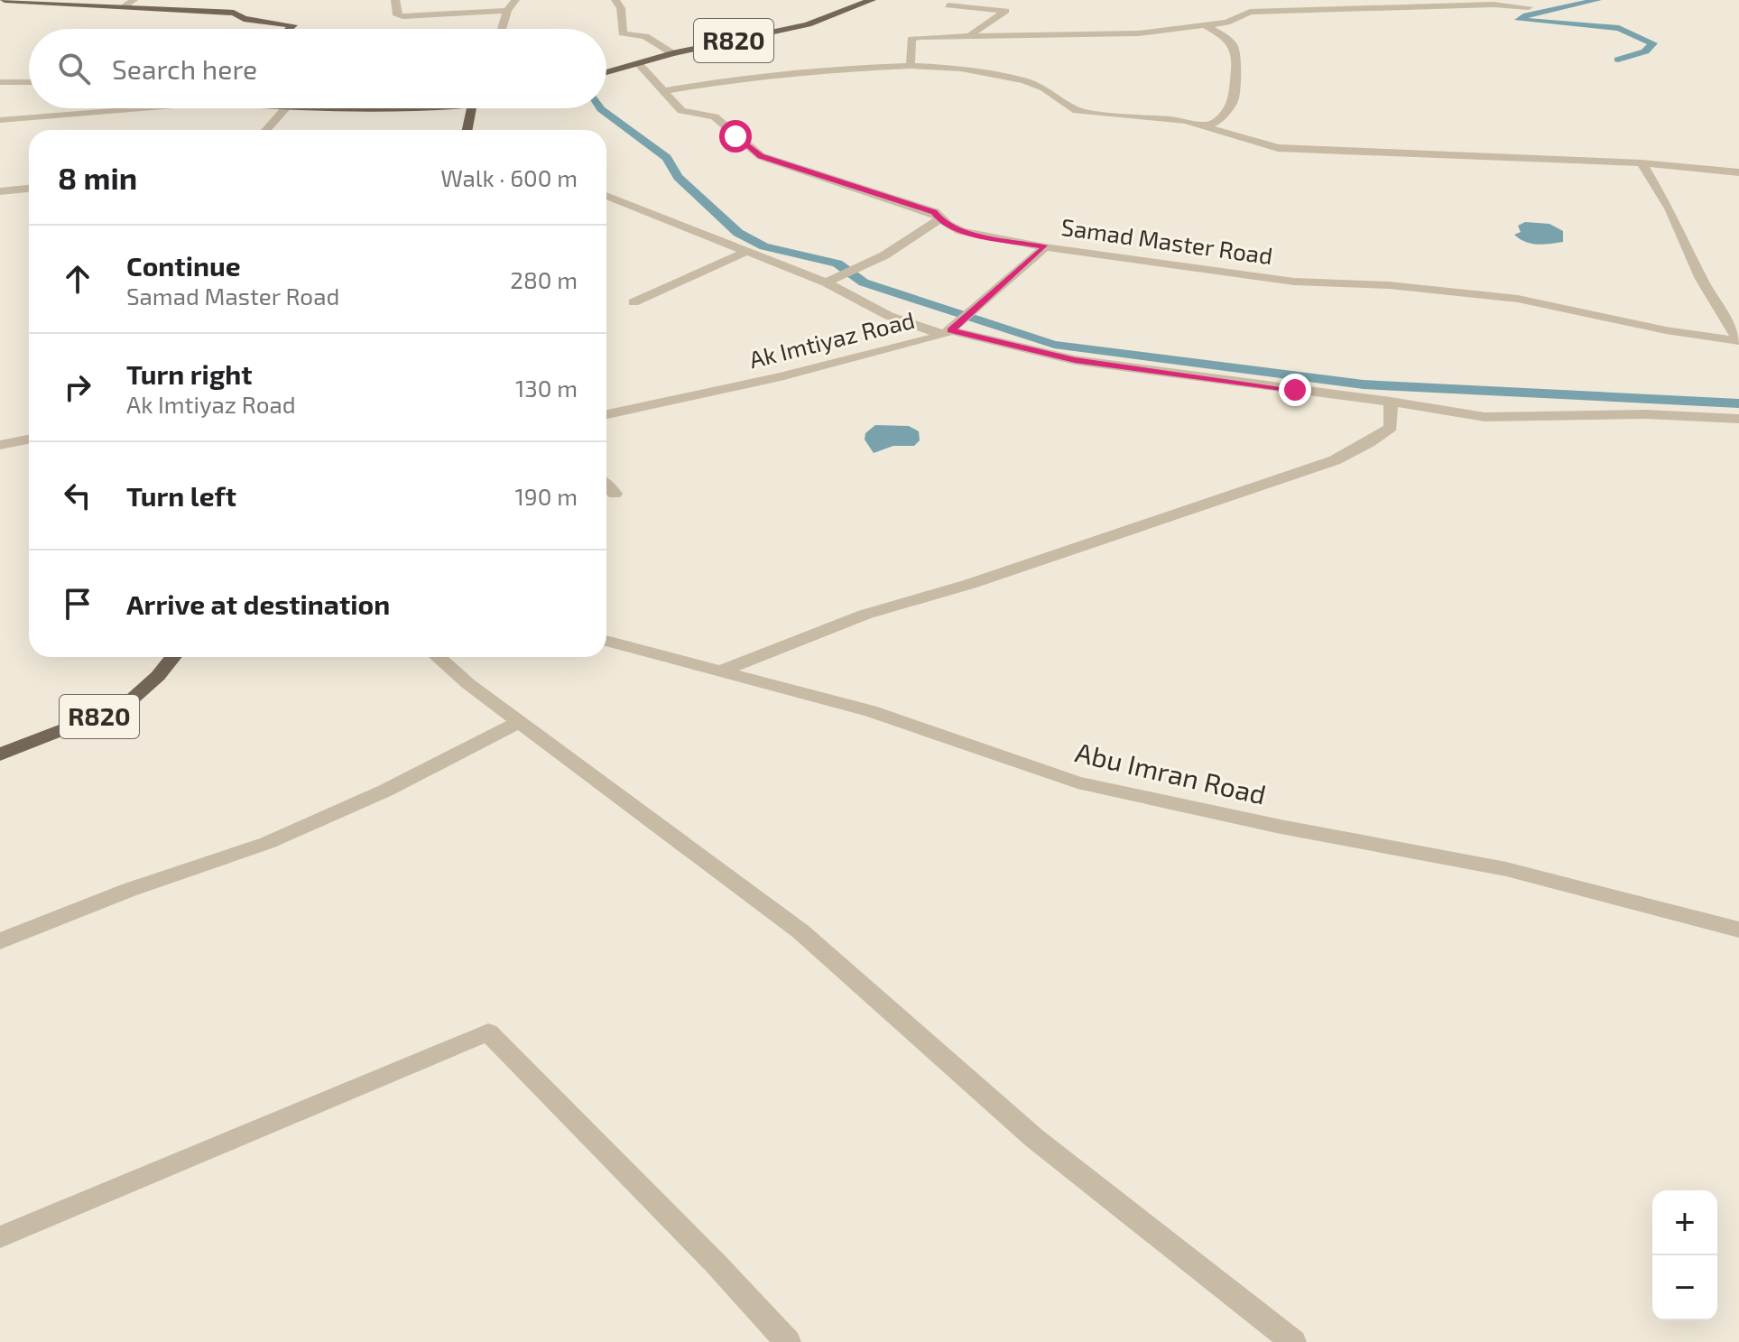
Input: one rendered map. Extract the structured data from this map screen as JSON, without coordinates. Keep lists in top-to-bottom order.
{
  "streets": {
    "main road": ["R820"],
    "street": ["Samad Master Road", "Ak Imtiyaz Road", "Abu Imran Road"]
  },
  "crossings": [
    ["R820", "Samad Master Road"],
    ["Samad Master Road", "Ak Imtiyaz Road"]
  ],
  "page": {
    "search": "Search here",
    "heading": ["8 min", "Walk · 600 m"],
    "list": [
      ["Continue", "Samad Master Road", "280 m"],
      ["Turn right", "Ak Imtiyaz Road", "130 m"],
      ["Turn left", "190 m"],
      "Arrive at destination"
    ],
    "map_buttons": ["+", "−"]
  }
}
